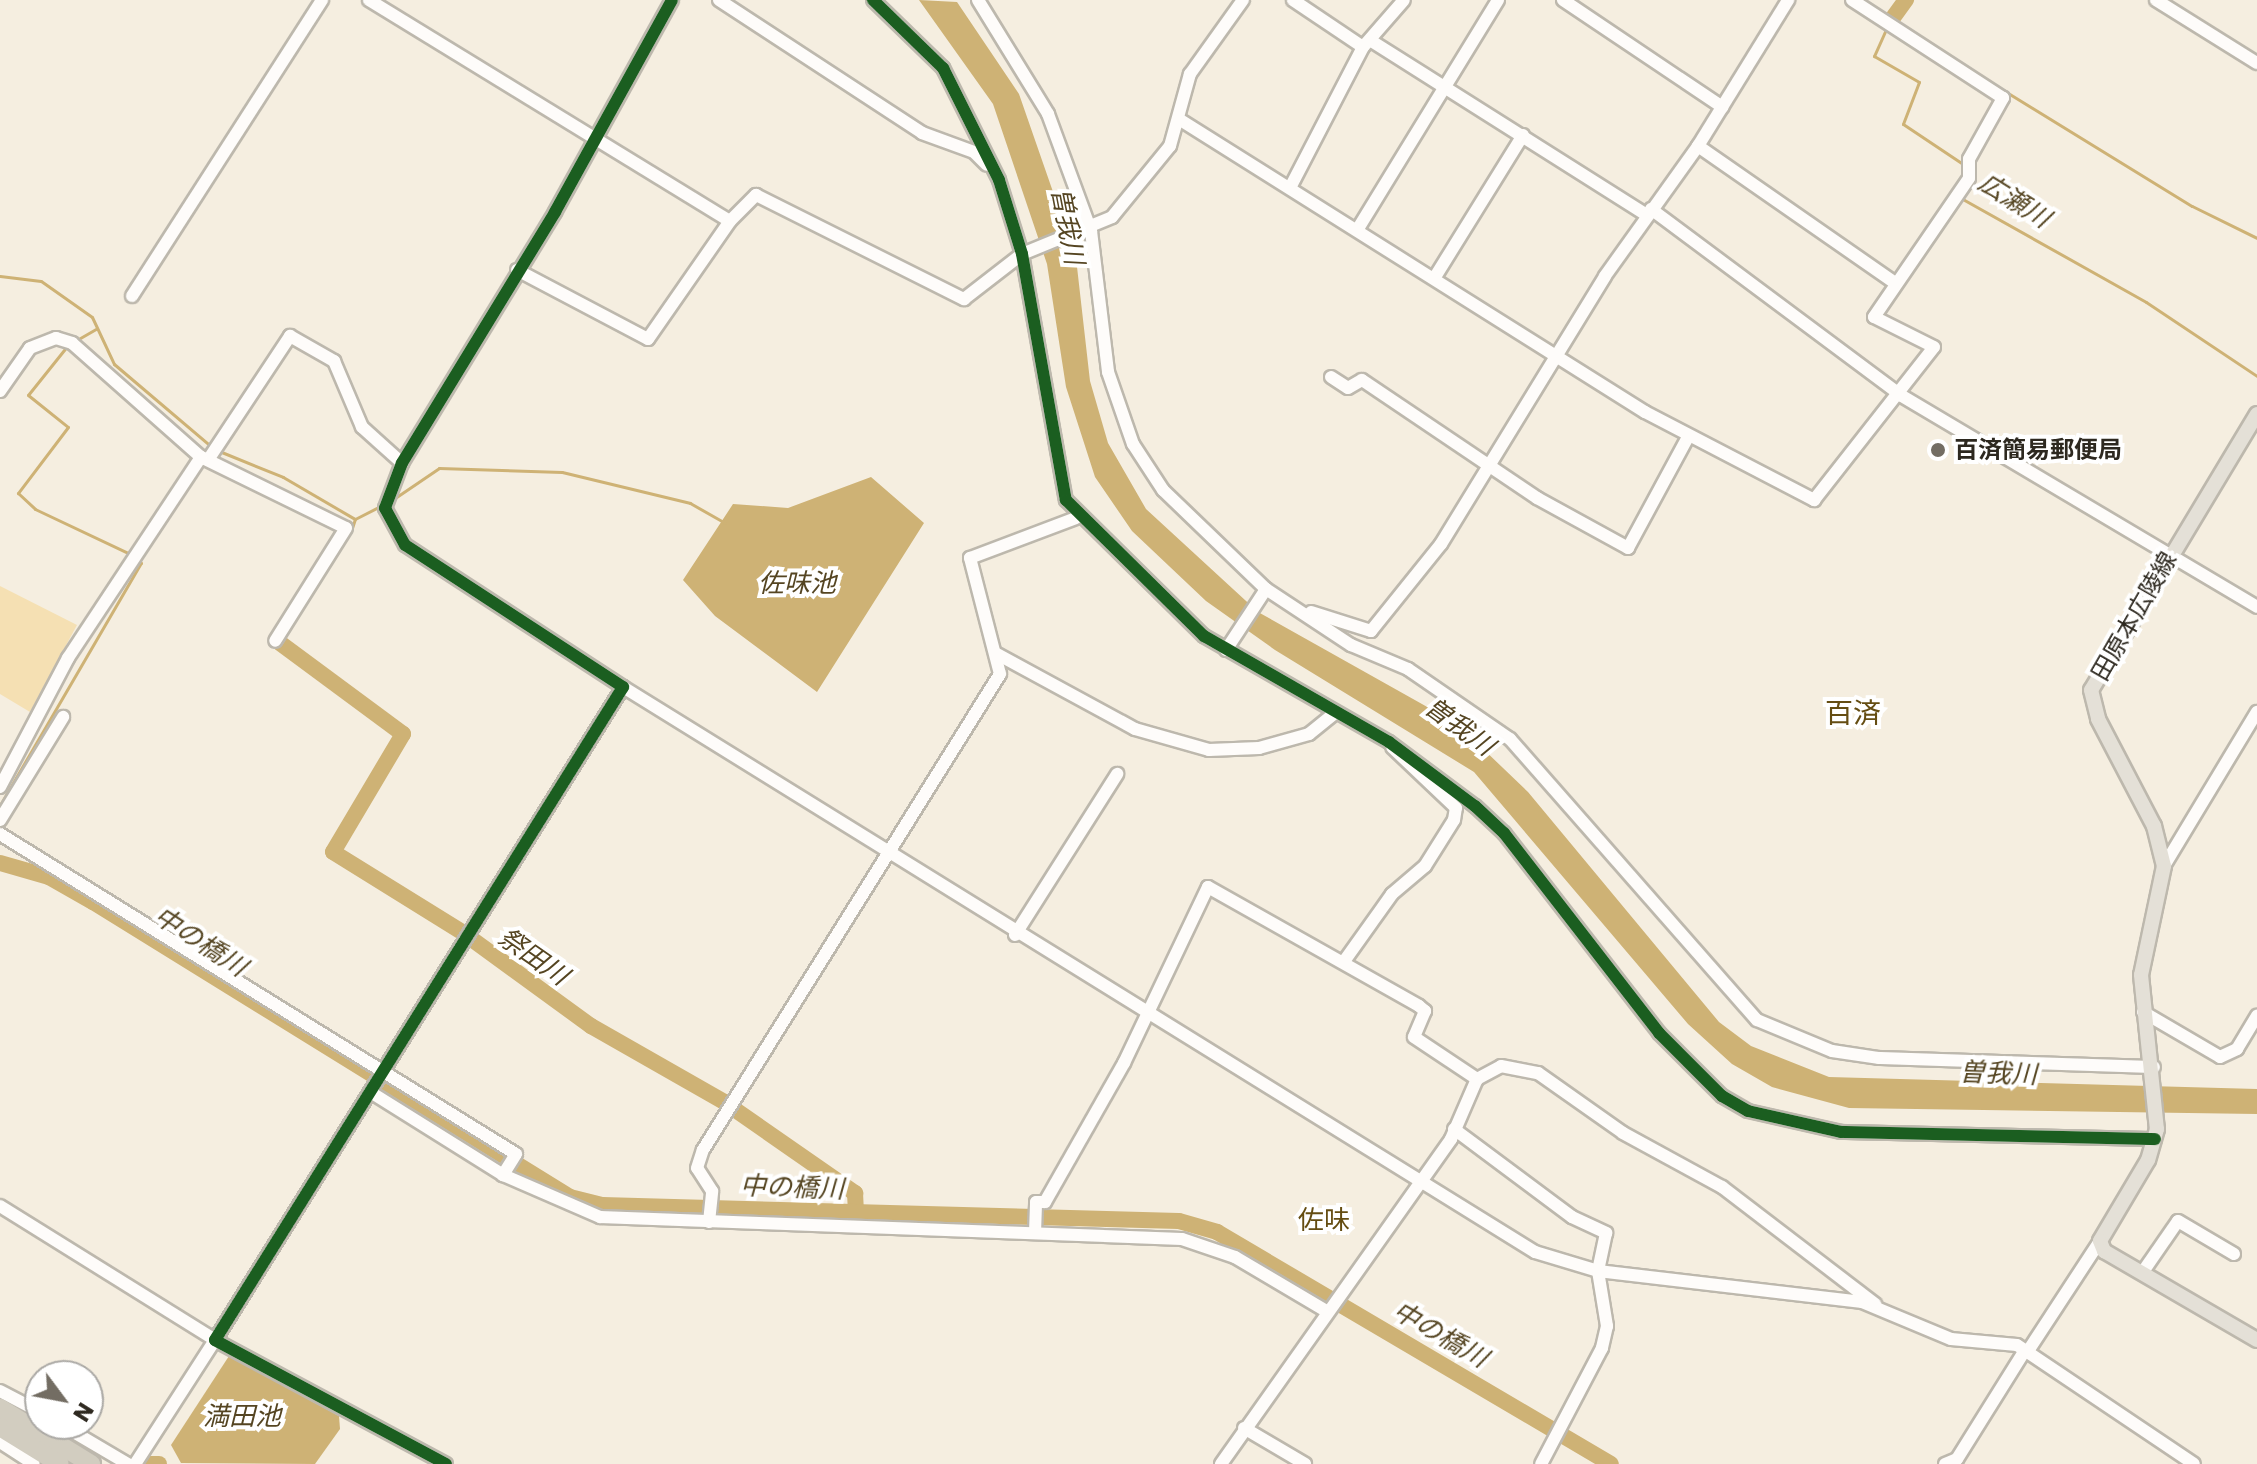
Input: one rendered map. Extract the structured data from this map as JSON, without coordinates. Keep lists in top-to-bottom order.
{
  "streets": {
    "main road": ["田原本広陵線"]
  },
  "districts": ["百済", "佐味"],
  "water": [
    "広瀬川",
    "曽我川",
    "佐味池",
    "中の橋川",
    "祭田川",
    "満田池"
  ],
  "places": ["百済簡易郵便局"],
  "north": "bottom right"
}
